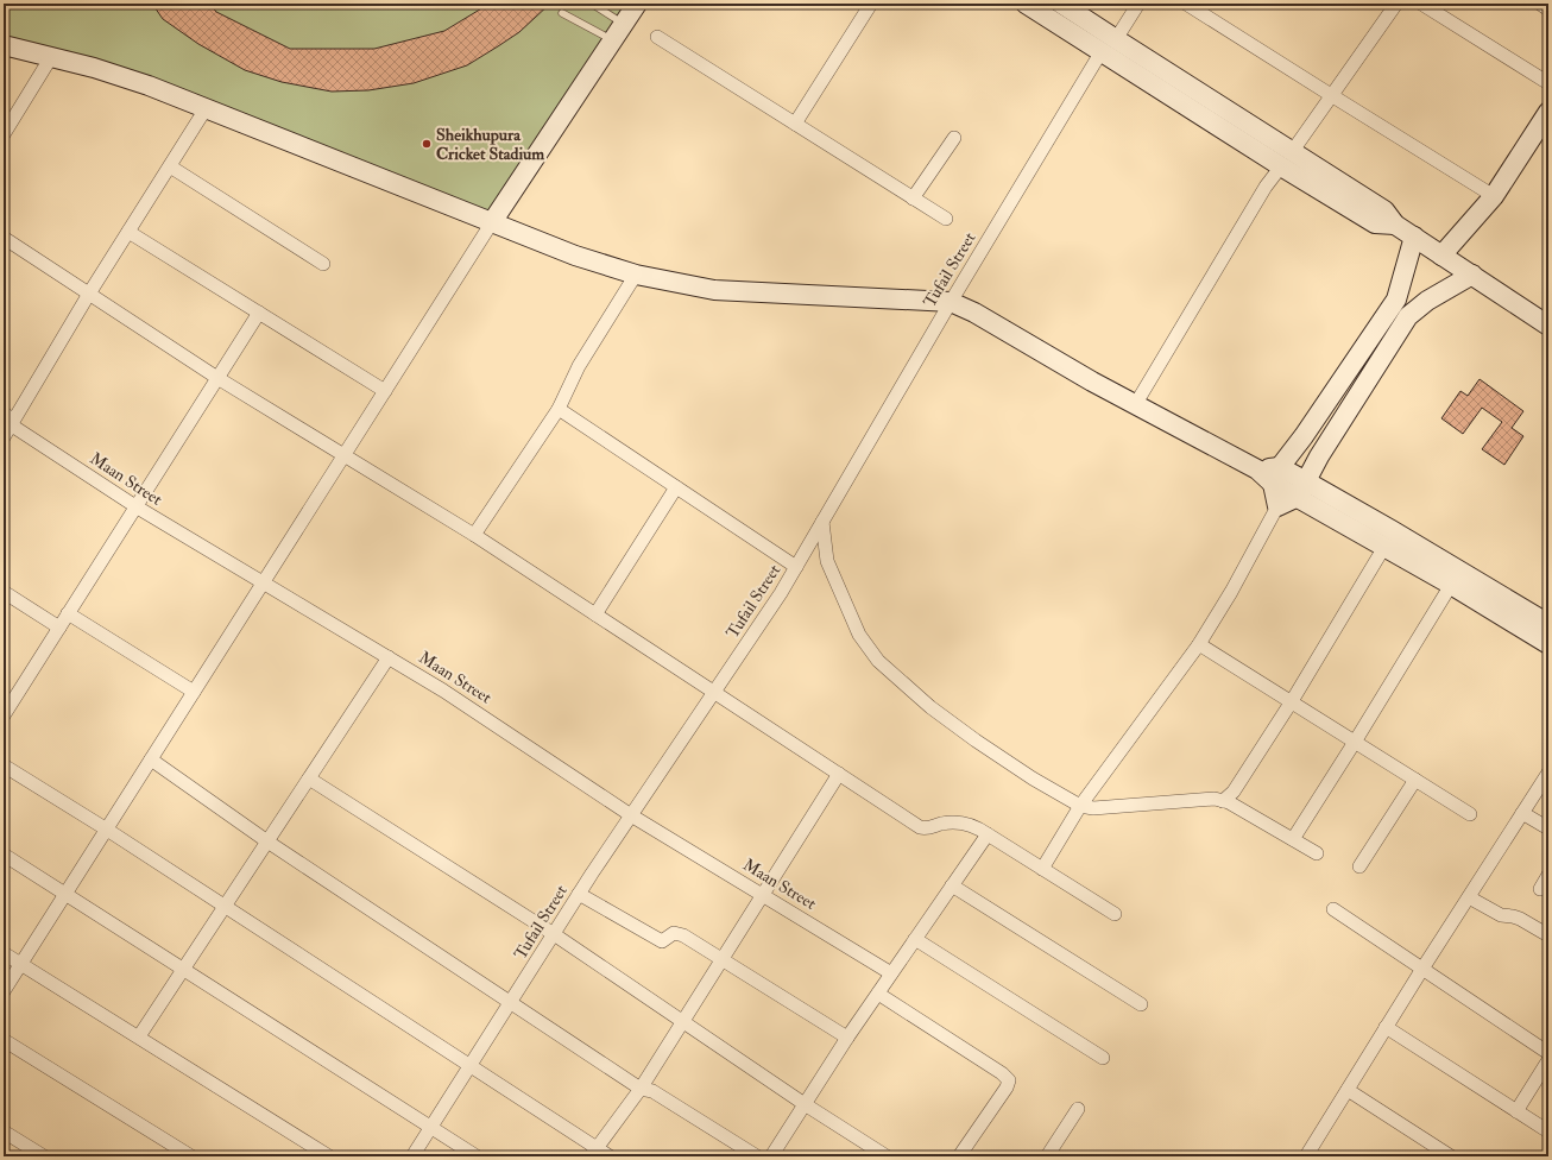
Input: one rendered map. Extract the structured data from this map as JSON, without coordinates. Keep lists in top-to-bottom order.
{
  "streets": {
    "street": ["Tufail Street", "Maan Street"]
  },
  "crossings": [
    ["Tufail Street", "Maan Street"]
  ],
  "places": ["Sheikhupura Cricket Stadium"]
}
